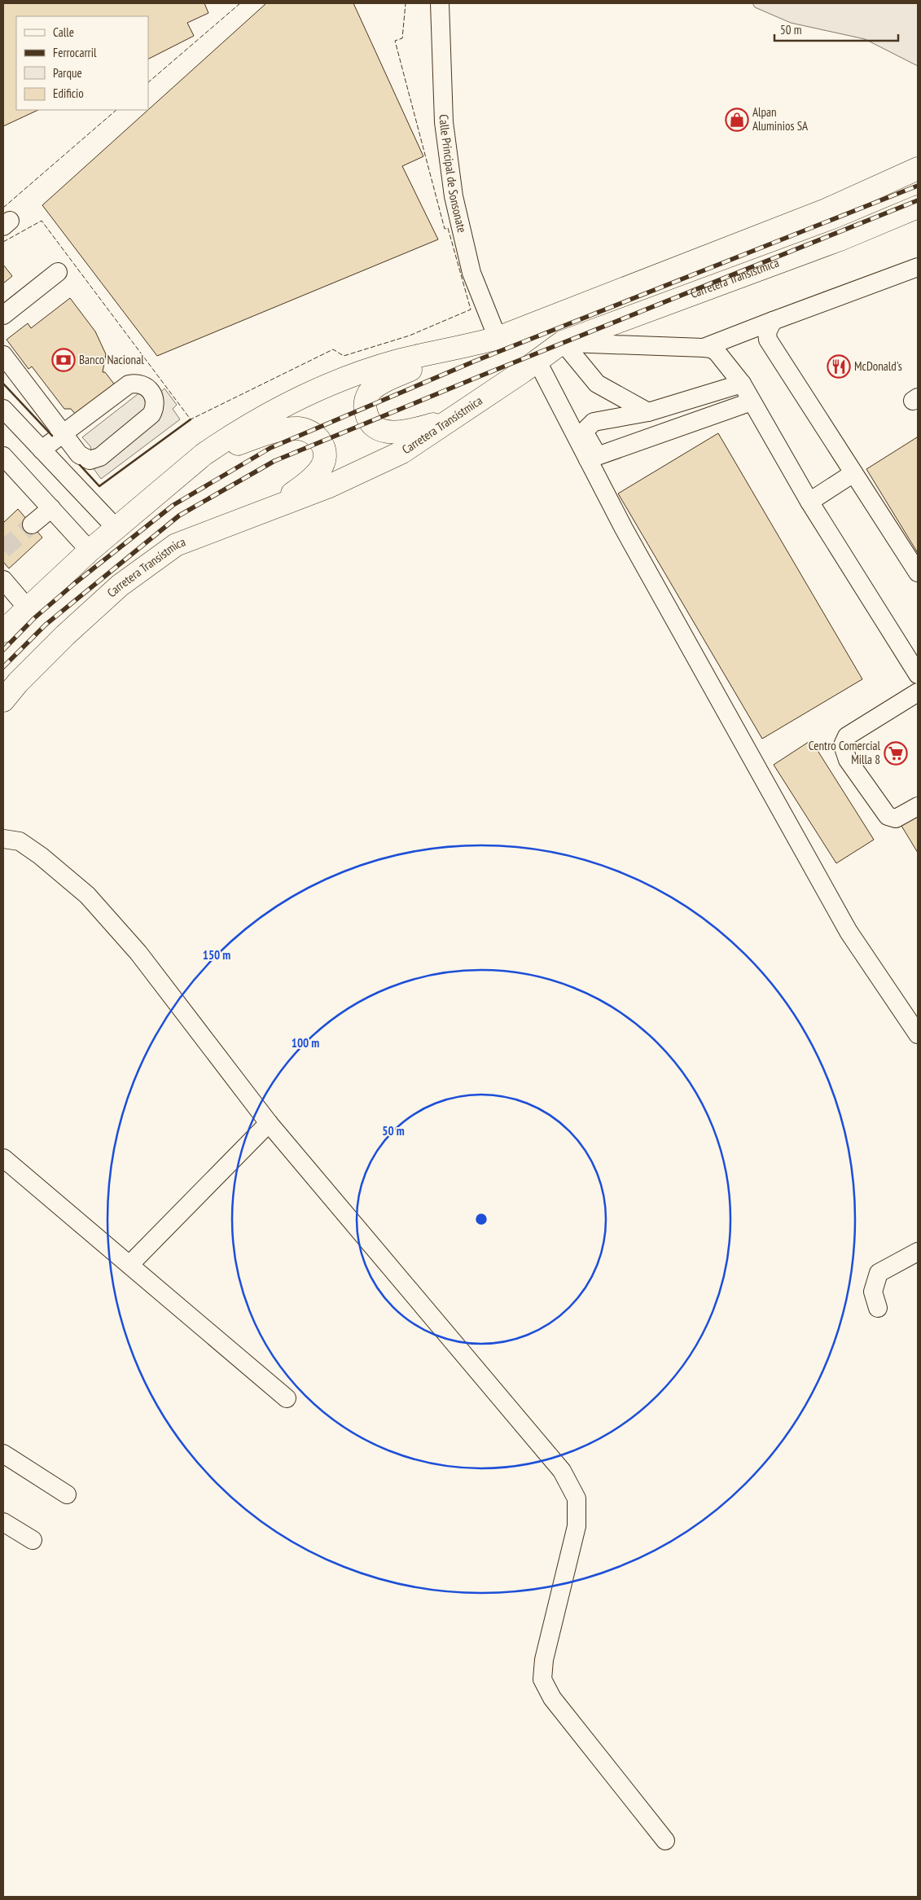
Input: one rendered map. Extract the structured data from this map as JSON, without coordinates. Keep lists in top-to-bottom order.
{
  "streets": {
    "main road": ["Carretera Transístmica"],
    "street": ["Calle Principal de Sonsonate"]
  },
  "places": {
    "shop": ["Alpan Aluminios SA"],
    "bank": ["Banco Nacional"],
    "restaurant": ["McDonald's"],
    "supermarket": ["Centro Comercial Milla 8"]
  },
  "legend": [
    "Calle",
    "Ferrocarril",
    "Parque",
    "Edificio"
  ],
  "scale_bar": "50 m",
  "rings": ["150 m", "100 m", "50 m"]
}
